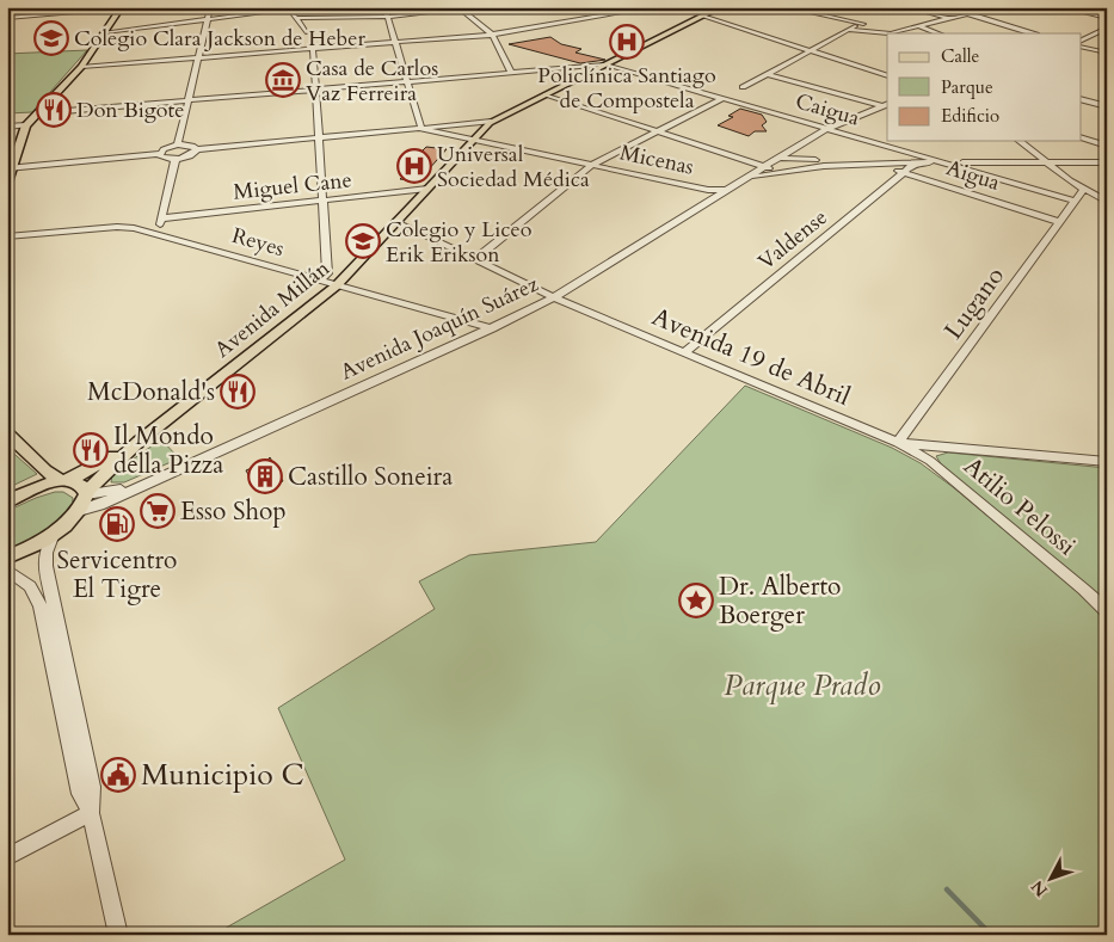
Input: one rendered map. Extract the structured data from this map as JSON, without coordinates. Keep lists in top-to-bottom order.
{
  "streets": {
    "main road": ["Avenida Millán"],
    "street": [
      "Caigua",
      "Micenas",
      "Aigua",
      "Miguel Cane",
      "Valdense",
      "Reyes",
      "Lugano",
      "Avenida Joaquín Suárez",
      "Avenida 19 de Abril",
      "Atilio Pelossi"
    ]
  },
  "crossings": [
    ["Caigua", "Valdense"],
    ["Caigua", "Lugano"],
    ["Caigua", "Avenida Millán"],
    ["Caigua", "Avenida Joaquín Suárez"],
    ["Micenas", "Avenida Millán"],
    ["Micenas", "Avenida Joaquín Suárez"],
    ["Aigua", "Valdense"],
    ["Aigua", "Lugano"],
    ["Miguel Cane", "Avenida Millán"],
    ["Valdense", "Avenida 19 de Abril"],
    ["Reyes", "Avenida Millán"],
    ["Reyes", "Avenida Joaquín Suárez"],
    ["Lugano", "Avenida 19 de Abril"],
    ["Lugano", "Atilio Pelossi"],
    ["Avenida Millán", "Avenida Joaquín Suárez"],
    ["Avenida Millán", "Avenida 19 de Abril"],
    ["Avenida Joaquín Suárez", "Avenida 19 de Abril"],
    ["Avenida 19 de Abril", "Atilio Pelossi"]
  ],
  "parks": ["Parque Prado"],
  "places": {
    "school or university": ["Colegio Clara Jackson de Heber", "Colegio y Liceo Erik Erikson"],
    "hospital": ["Policlínica Santiago de Compostela", "Universal Sociedad Médica"],
    "museum": ["Casa de Carlos Vaz Ferreira"],
    "restaurant": ["Don Bigote", "McDonald's", "Il Mondo della Pizza"],
    "building": ["Castillo Soneira"],
    "supermarket": ["Esso Shop"],
    "fuel station": ["Servicentro El Tigre"],
    "place": ["Dr. Alberto Boerger"],
    "public building": ["Municipio C"]
  },
  "legend": ["Calle", "Parque", "Edificio"],
  "north": "bottom left"
}
